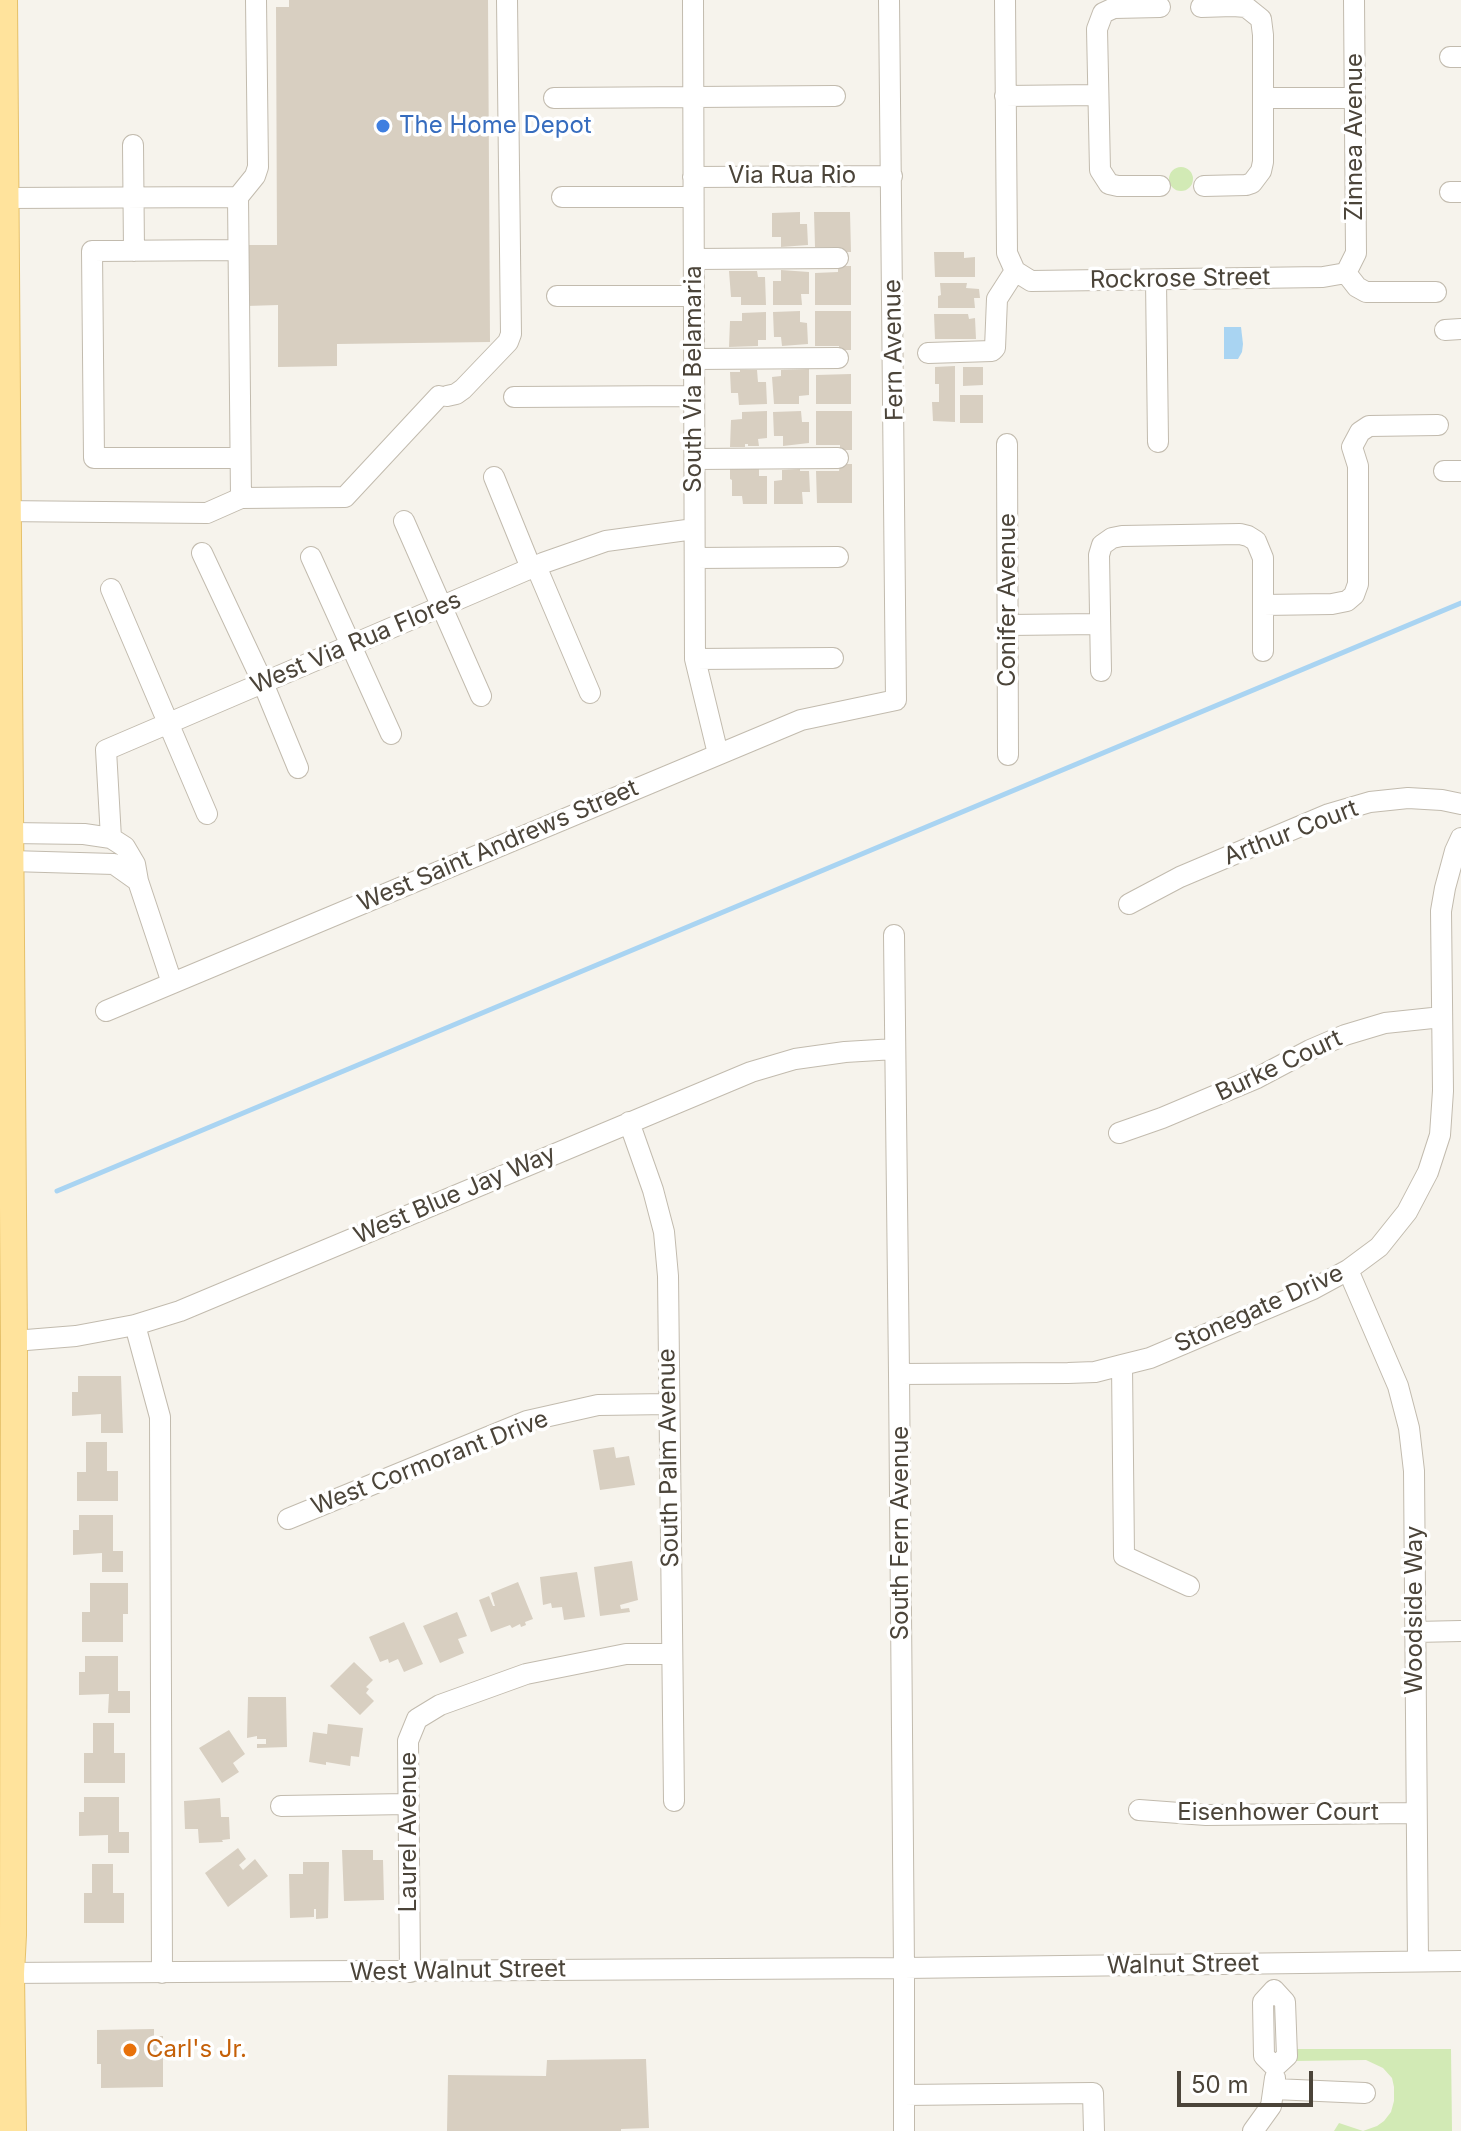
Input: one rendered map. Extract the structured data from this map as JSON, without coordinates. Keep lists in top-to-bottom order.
{
  "streets": {
    "street": [
      "Zinnea Avenue",
      "Via Rua Rio",
      "Rockrose Street",
      "Fern Avenue",
      "South Via Belamaria",
      "Conifer Avenue",
      "West Via Rua Flores",
      "Arthur Court",
      "West Saint Andrews Street",
      "Burke Court",
      "West Blue Jay Way",
      "Stonegate Drive",
      "South Palm Avenue",
      "West Cormorant Drive",
      "South Fern Avenue",
      "Woodside Way",
      "Eisenhower Court",
      "Laurel Avenue",
      "Walnut Street",
      "West Walnut Street"
    ]
  },
  "crossings": [
    ["Zinnea Avenue", "Rockrose Street"],
    ["Via Rua Rio", "Fern Avenue"],
    ["Via Rua Rio", "South Via Belamaria"],
    ["Fern Avenue", "West Saint Andrews Street"],
    ["South Via Belamaria", "West Via Rua Flores"],
    ["South Via Belamaria", "West Saint Andrews Street"],
    ["Burke Court", "Stonegate Drive"],
    ["West Blue Jay Way", "South Palm Avenue"],
    ["West Blue Jay Way", "South Fern Avenue"],
    ["Stonegate Drive", "South Fern Avenue"],
    ["Stonegate Drive", "Woodside Way"],
    ["South Palm Avenue", "West Cormorant Drive"],
    ["South Palm Avenue", "Laurel Avenue"],
    ["South Fern Avenue", "Walnut Street"],
    ["South Fern Avenue", "West Walnut Street"],
    ["Woodside Way", "Eisenhower Court"],
    ["Woodside Way", "Walnut Street"],
    ["Laurel Avenue", "West Walnut Street"],
    ["Walnut Street", "West Walnut Street"]
  ],
  "places": ["The Home Depot", "Carl's Jr."],
  "scale_bar": "50 m"
}
